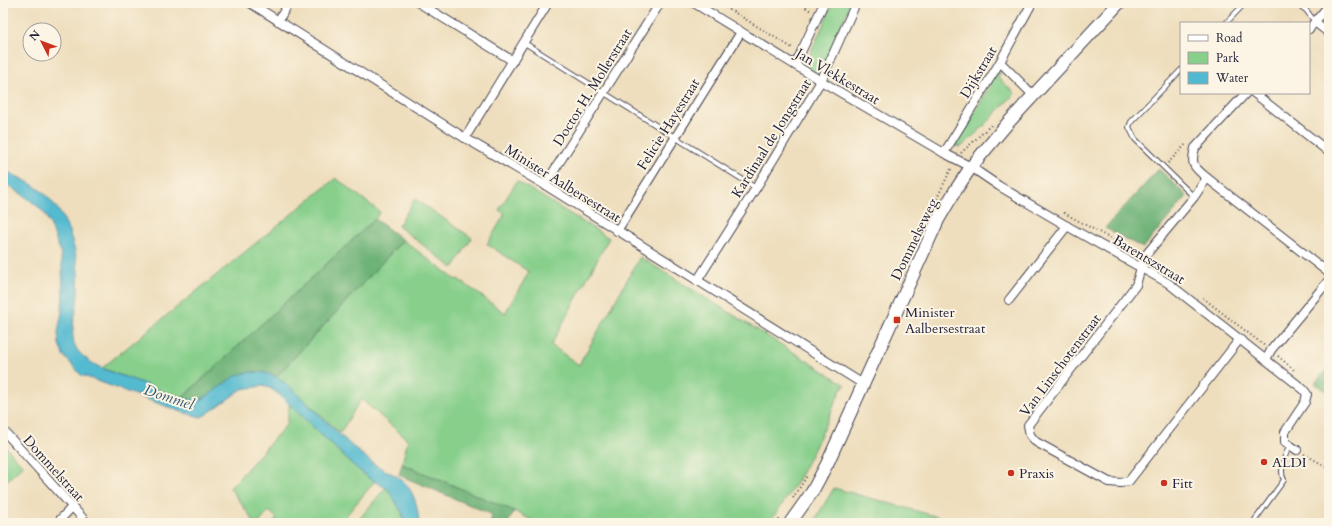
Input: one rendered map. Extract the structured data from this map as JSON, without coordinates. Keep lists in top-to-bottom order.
{
  "streets": {
    "street": [
      "Dijkstraat",
      "Jan Vlekkestraat",
      "Doctor H. Mollerstraat",
      "Felicie Hayestraat",
      "Kardinaal de Jongstraat",
      "Minister Aalbersestraat",
      "Dommelseweg",
      "Barentszstraat",
      "Van Linschotenstraat",
      "Dommelstraat"
    ]
  },
  "crossings": [
    ["Dijkstraat", "Jan Vlekkestraat"],
    ["Jan Vlekkestraat", "Felicie Hayestraat"],
    ["Jan Vlekkestraat", "Kardinaal de Jongstraat"],
    ["Jan Vlekkestraat", "Dommelseweg"],
    ["Jan Vlekkestraat", "Barentszstraat"],
    ["Doctor H. Mollerstraat", "Minister Aalbersestraat"],
    ["Felicie Hayestraat", "Minister Aalbersestraat"],
    ["Kardinaal de Jongstraat", "Minister Aalbersestraat"],
    ["Minister Aalbersestraat", "Dommelseweg"],
    ["Dommelseweg", "Barentszstraat"],
    ["Barentszstraat", "Van Linschotenstraat"]
  ],
  "water": ["Dommel"],
  "places": {
    "transit": ["Minister Aalbersestraat"],
    "other": ["ALDI", "Praxis", "Fitt"]
  },
  "legend": ["Road", "Park", "Water"],
  "north": "top left"
}
